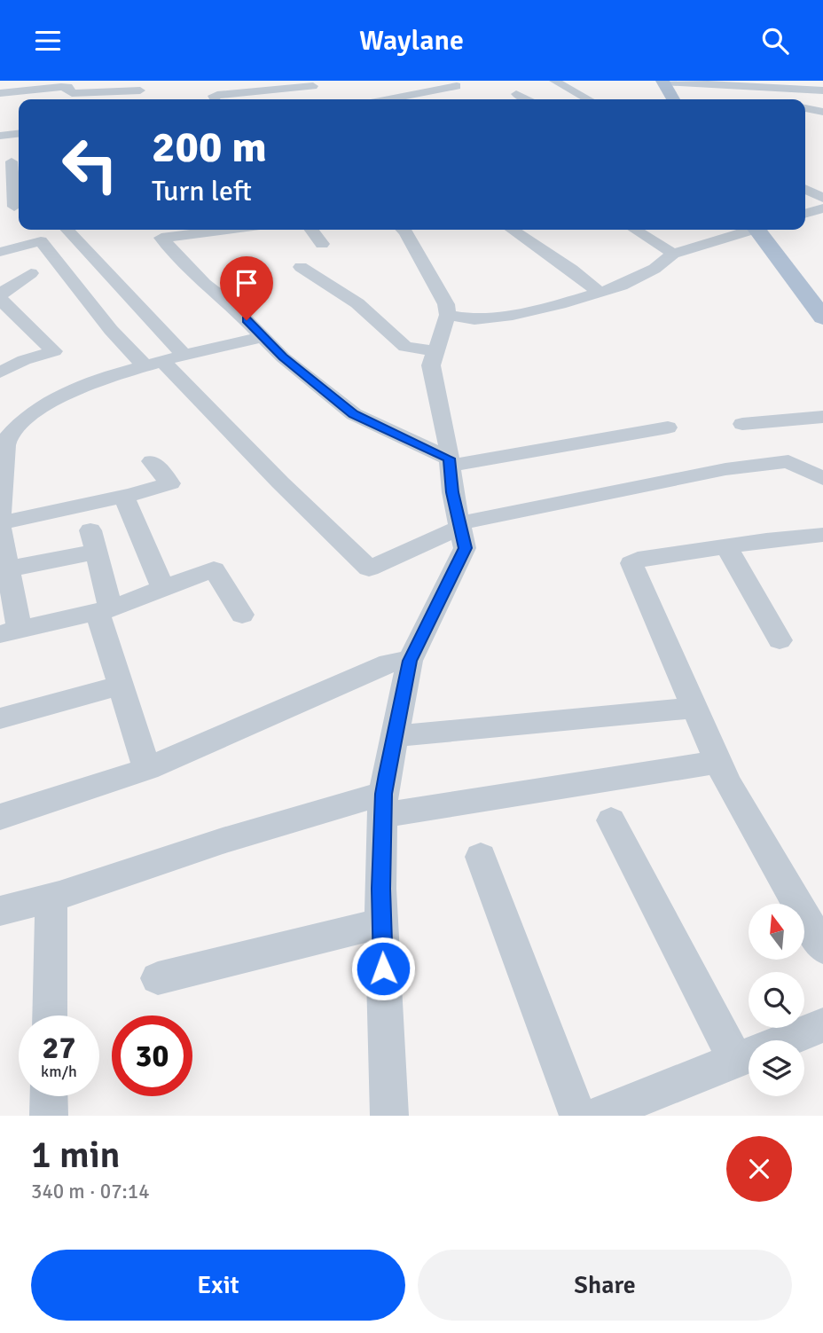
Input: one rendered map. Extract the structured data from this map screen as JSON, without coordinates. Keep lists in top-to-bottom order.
{
  "north": "top",
  "page": {
    "header": "Waylane",
    "turn": ["200 m", "Turn left"],
    "speed": "27 km/h",
    "limit": "30",
    "heading": ["1 min", "340 m · 07:14"],
    "buttons": ["Exit", "Share"]
  }
}
